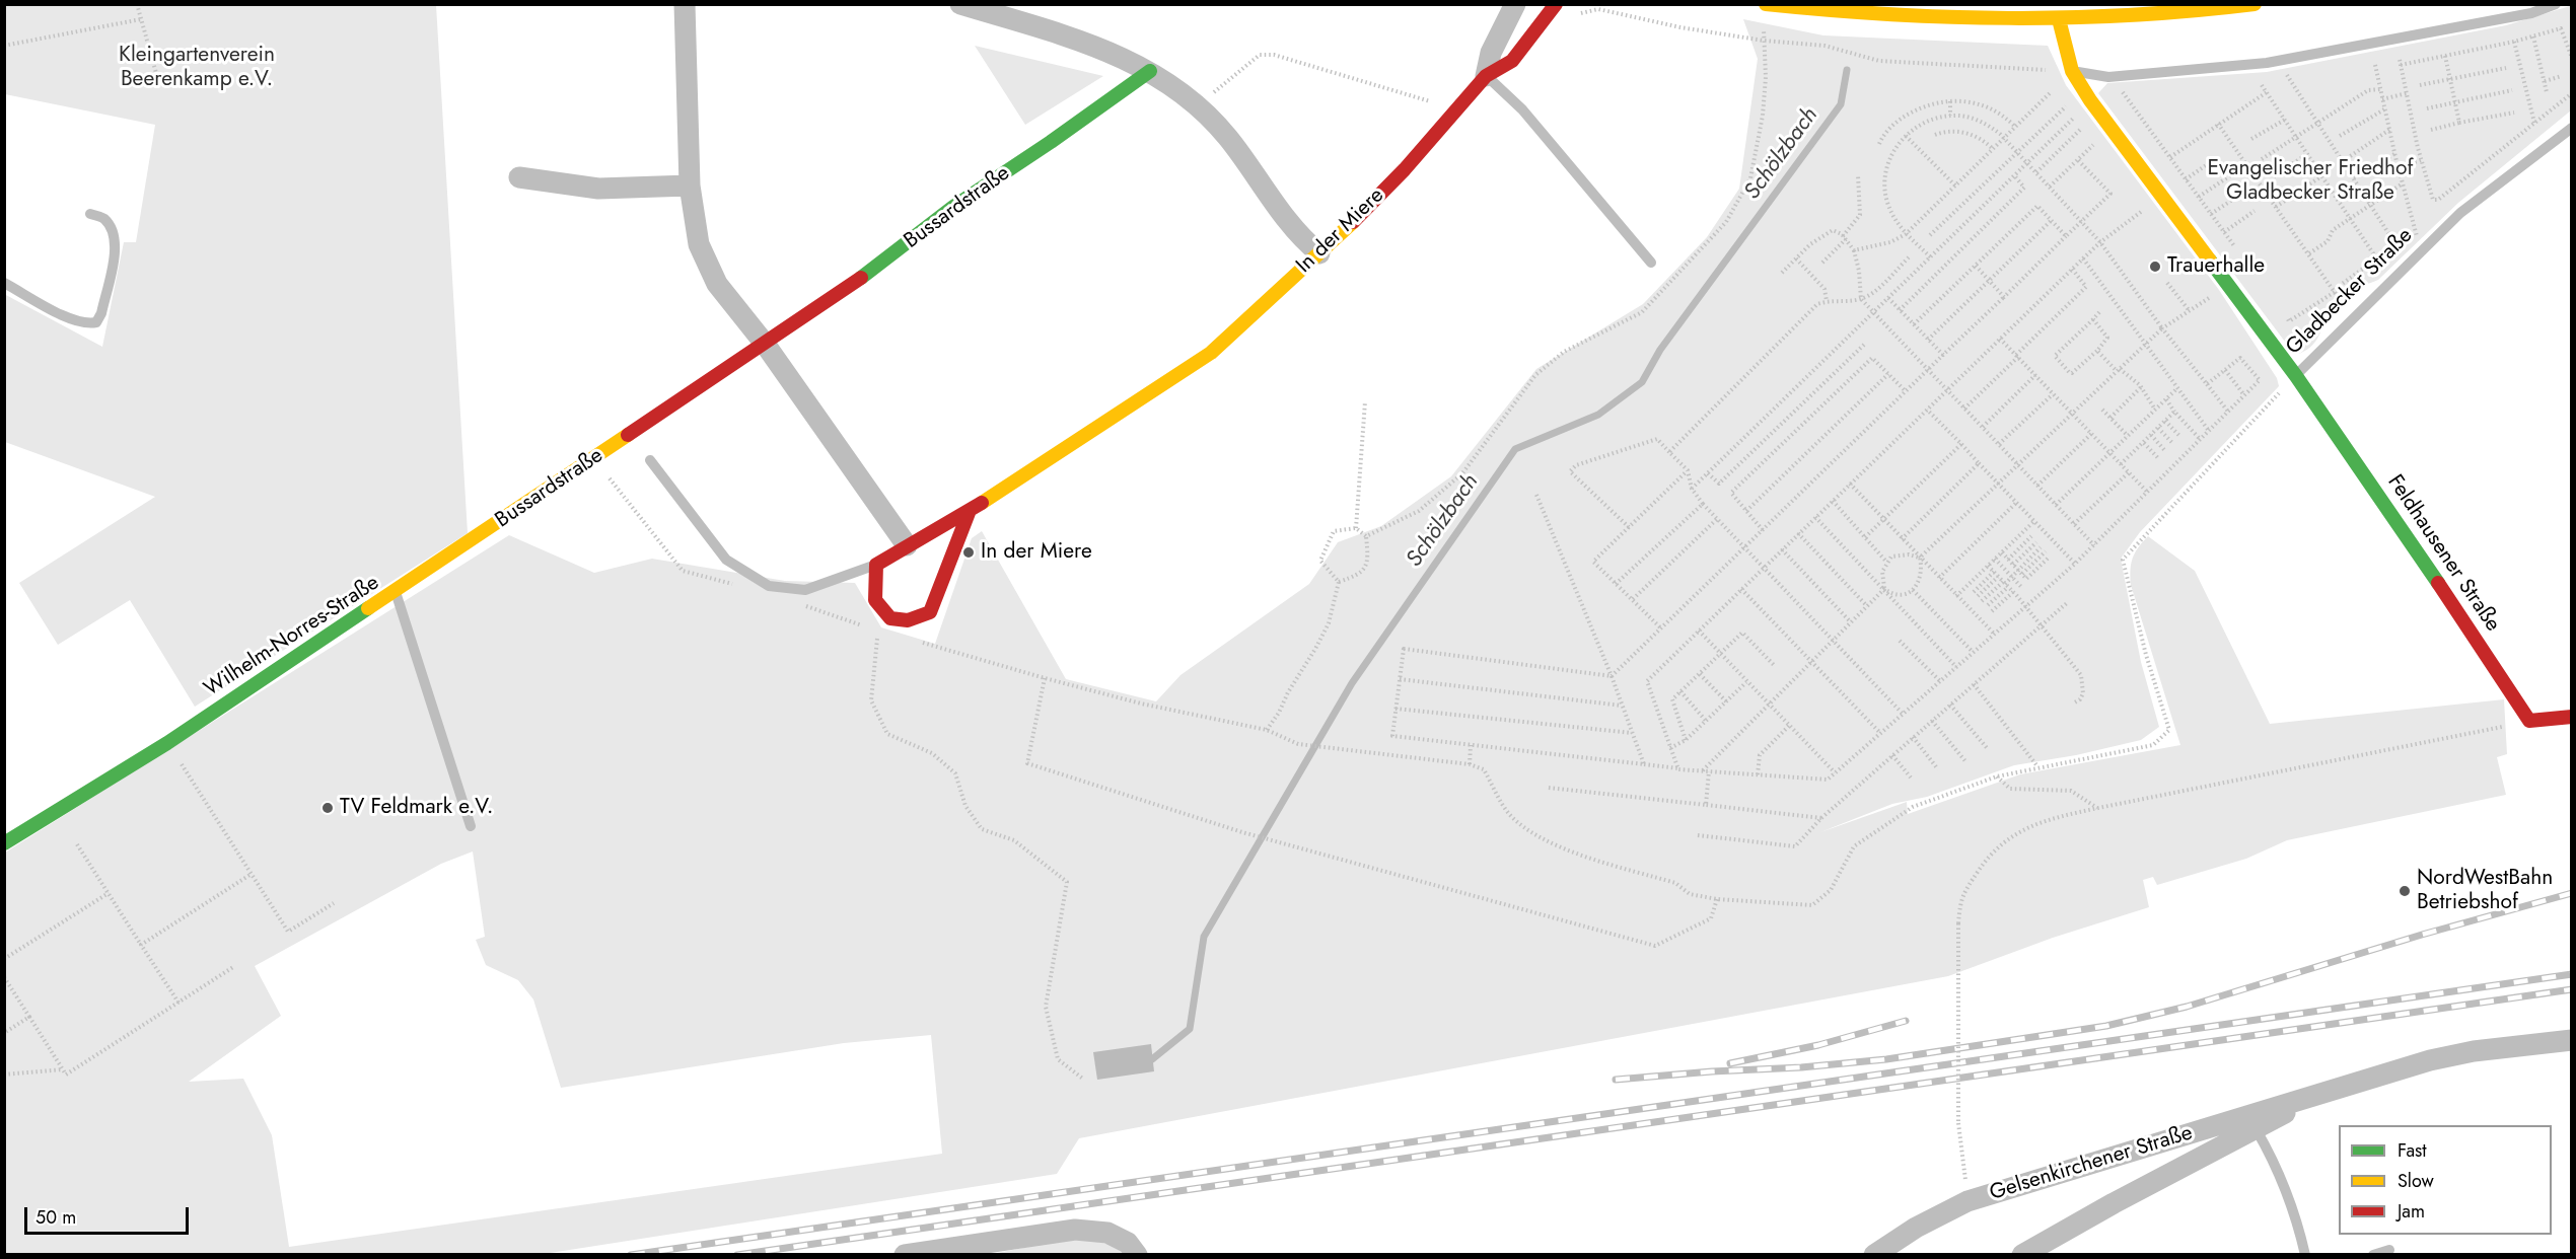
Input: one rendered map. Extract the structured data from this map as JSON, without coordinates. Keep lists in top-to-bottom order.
{
  "streets": {
    "street": [
      "Bussardstraße",
      "In der Miere",
      "Gladbecker Straße",
      "Feldhausener Straße",
      "Wilhelm-Norres-Straße",
      "Gelsenkirchener Straße"
    ]
  },
  "crossings": [
    ["Bussardstraße", "Wilhelm-Norres-Straße"],
    ["Gladbecker Straße", "Feldhausener Straße"]
  ],
  "water": ["Schölzbach"],
  "parks": ["Kleingartenverein Beerenkamp e.V.", "Evangelischer Friedhof Gladbecker Straße"],
  "places": [
    "Trauerhalle",
    "In der Miere",
    "TV Feldmark e.V.",
    "NordWestBahn Betriebshof"
  ],
  "legend": ["Fast", "Slow", "Jam"],
  "scale_bar": "50 m"
}
